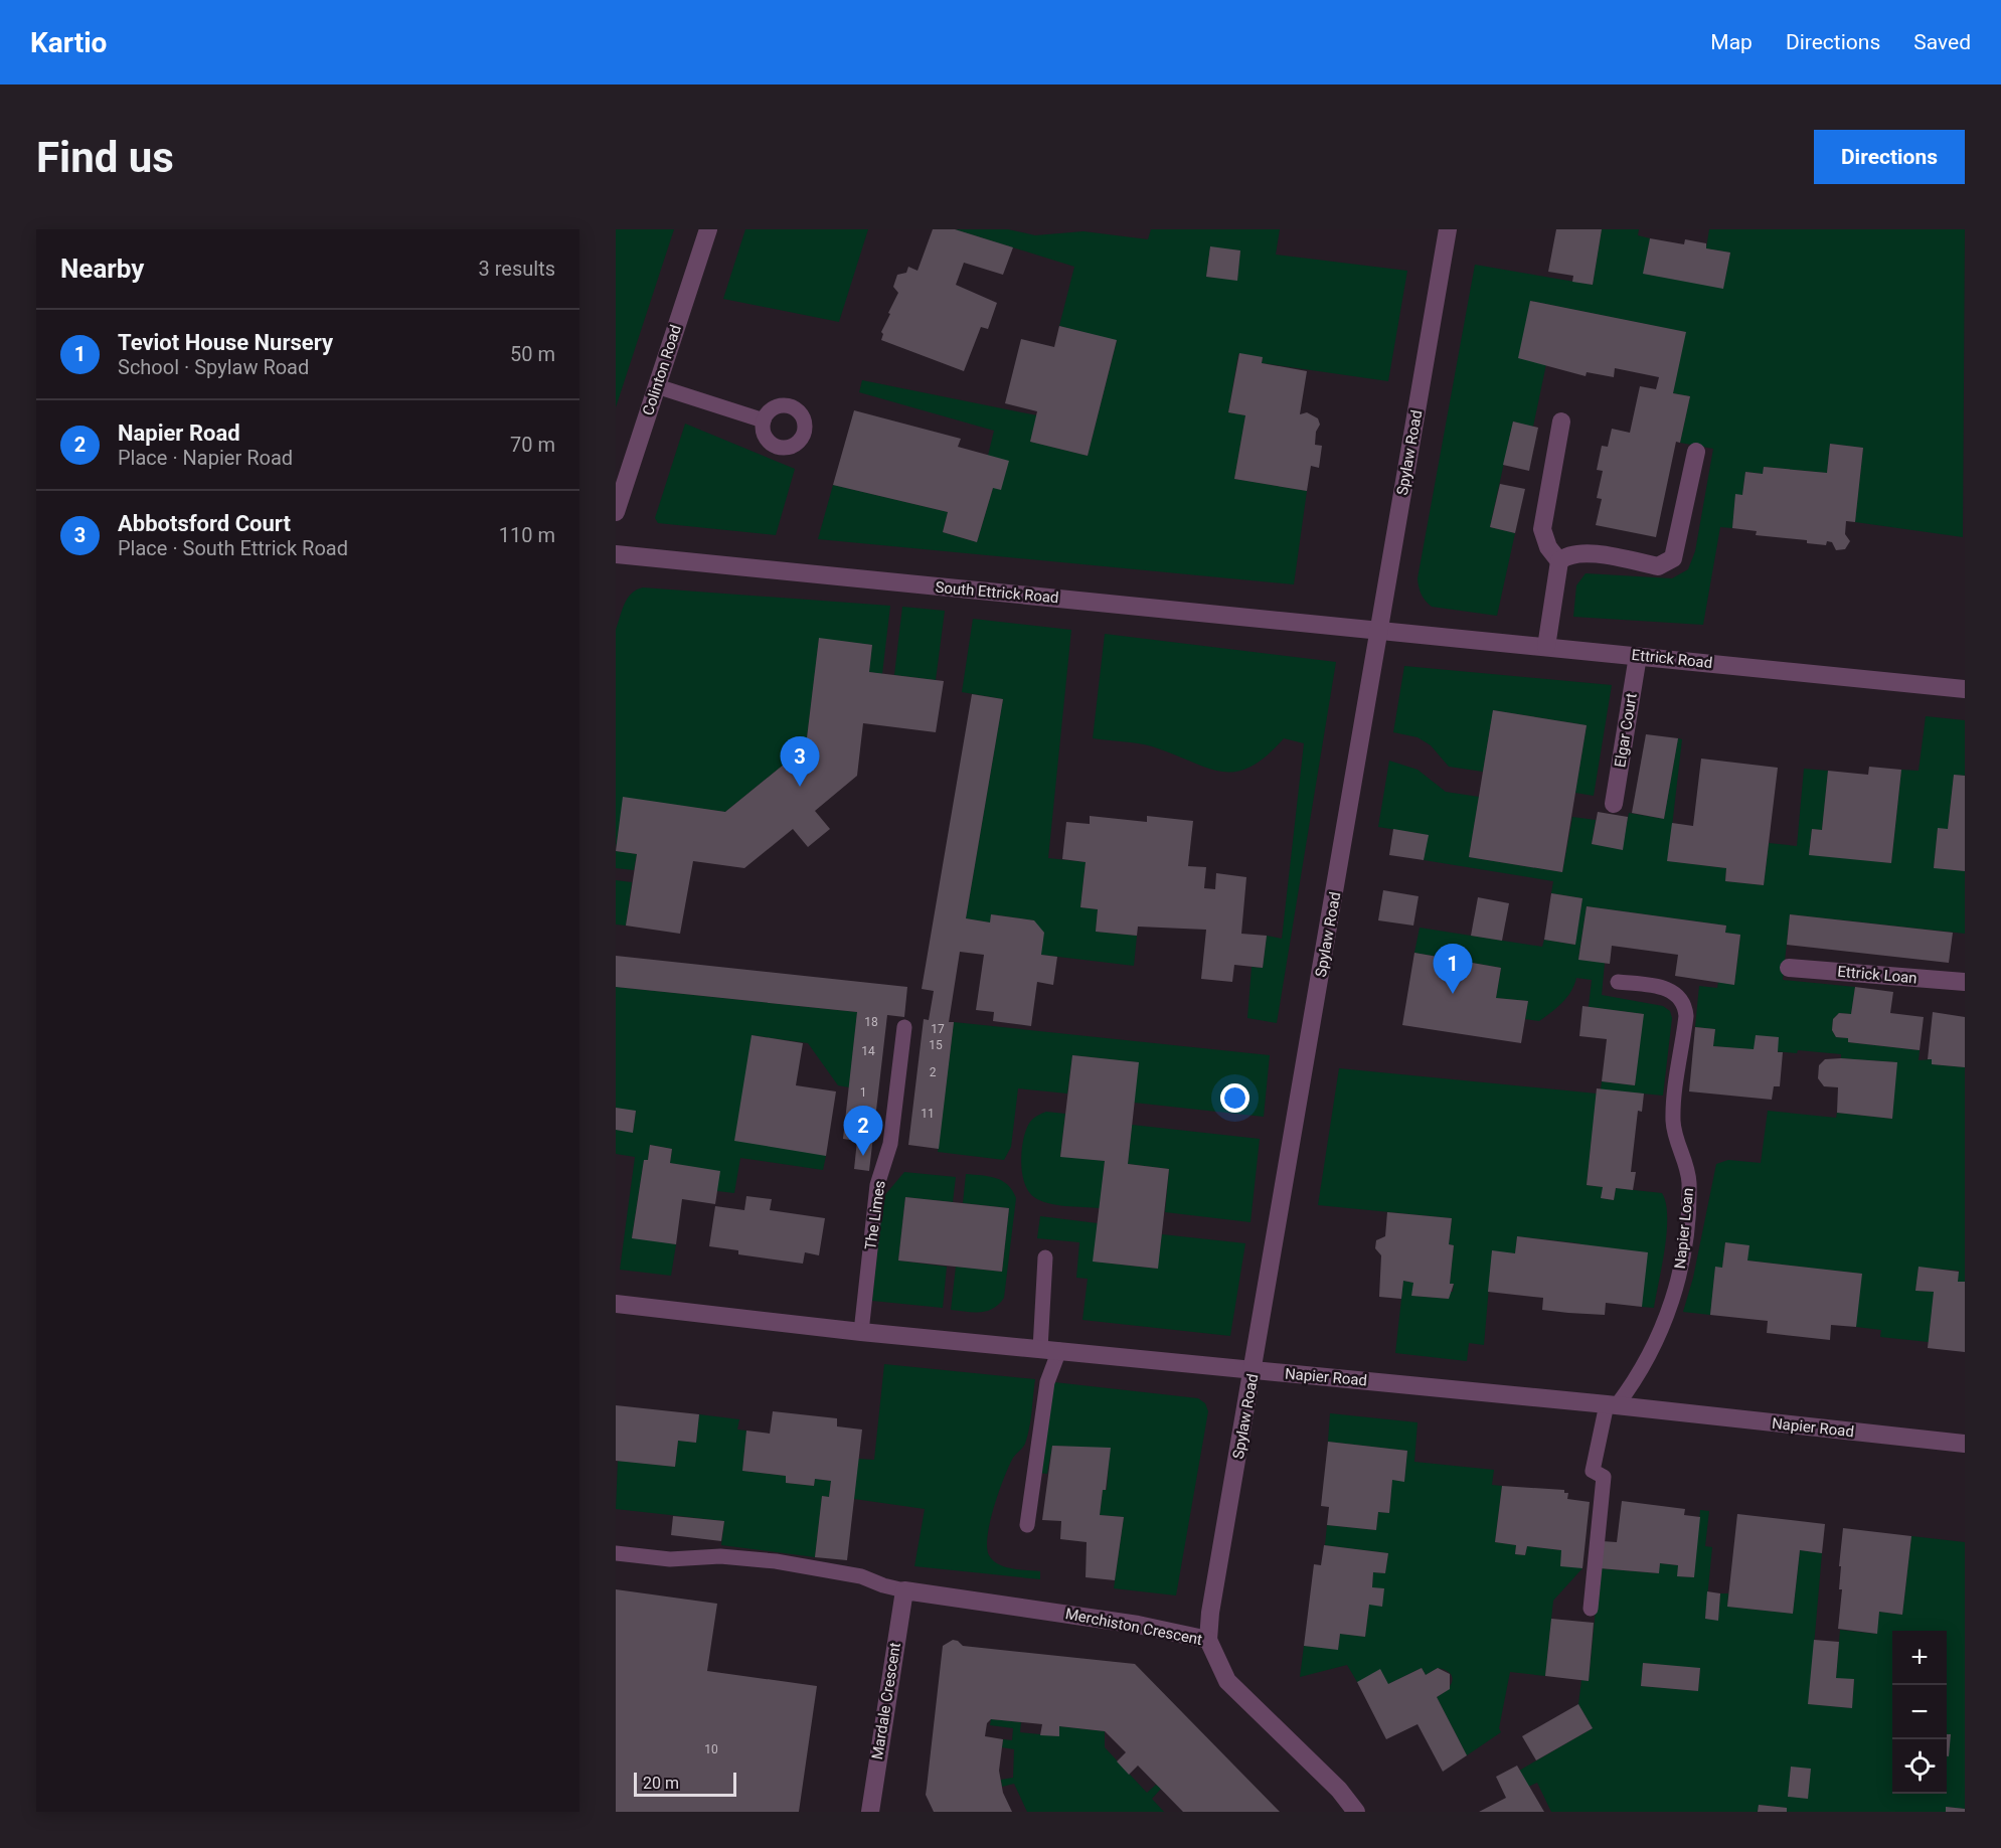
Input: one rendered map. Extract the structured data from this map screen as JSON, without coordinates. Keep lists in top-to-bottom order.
{
  "streets": {
    "street": [
      "Colinton Road",
      "Spylaw Road",
      "South Ettrick Road",
      "Ettrick Road",
      "Elgar Court",
      "Ettrick Loan",
      "Napier Road",
      "Merchiston Crescent",
      "Mardale Crescent"
    ],
    "lane": ["The Limes", "Napier Loan"]
  },
  "crossings": [
    ["Spylaw Road", "South Ettrick Road"],
    ["Spylaw Road", "Ettrick Road"],
    ["Spylaw Road", "Napier Road"],
    ["Spylaw Road", "Merchiston Crescent"],
    ["South Ettrick Road", "Ettrick Road"],
    ["Ettrick Road", "Elgar Court"],
    ["The Limes", "Napier Road"],
    ["Napier Loan", "Napier Road"],
    ["Merchiston Crescent", "Mardale Crescent"]
  ],
  "house_numbers": [
    "18",
    "17",
    "15",
    "14",
    "2",
    "1",
    "11",
    "10"
  ],
  "scale_bar": "20 m",
  "page": {
    "header": "Kartio",
    "nav": ["Map", "Directions", "Saved"],
    "buttons": "Directions",
    "title": "Find us",
    "heading": ["Nearby", "3 results"],
    "list": [
      {
        "mark": "1",
        "name": "Teviot House Nursery",
        "note": "School · Spylaw Road",
        "value": "50 m"
      },
      {
        "mark": "2",
        "name": "Napier Road",
        "note": "Place · Napier Road",
        "value": "70 m"
      },
      {
        "mark": "3",
        "name": "Abbotsford Court",
        "note": "Place · South Ettrick Road",
        "value": "110 m"
      }
    ],
    "pins": ["3", "1", "2"],
    "map_buttons": ["+", "−"],
    "scale": "20 m"
  }
}
